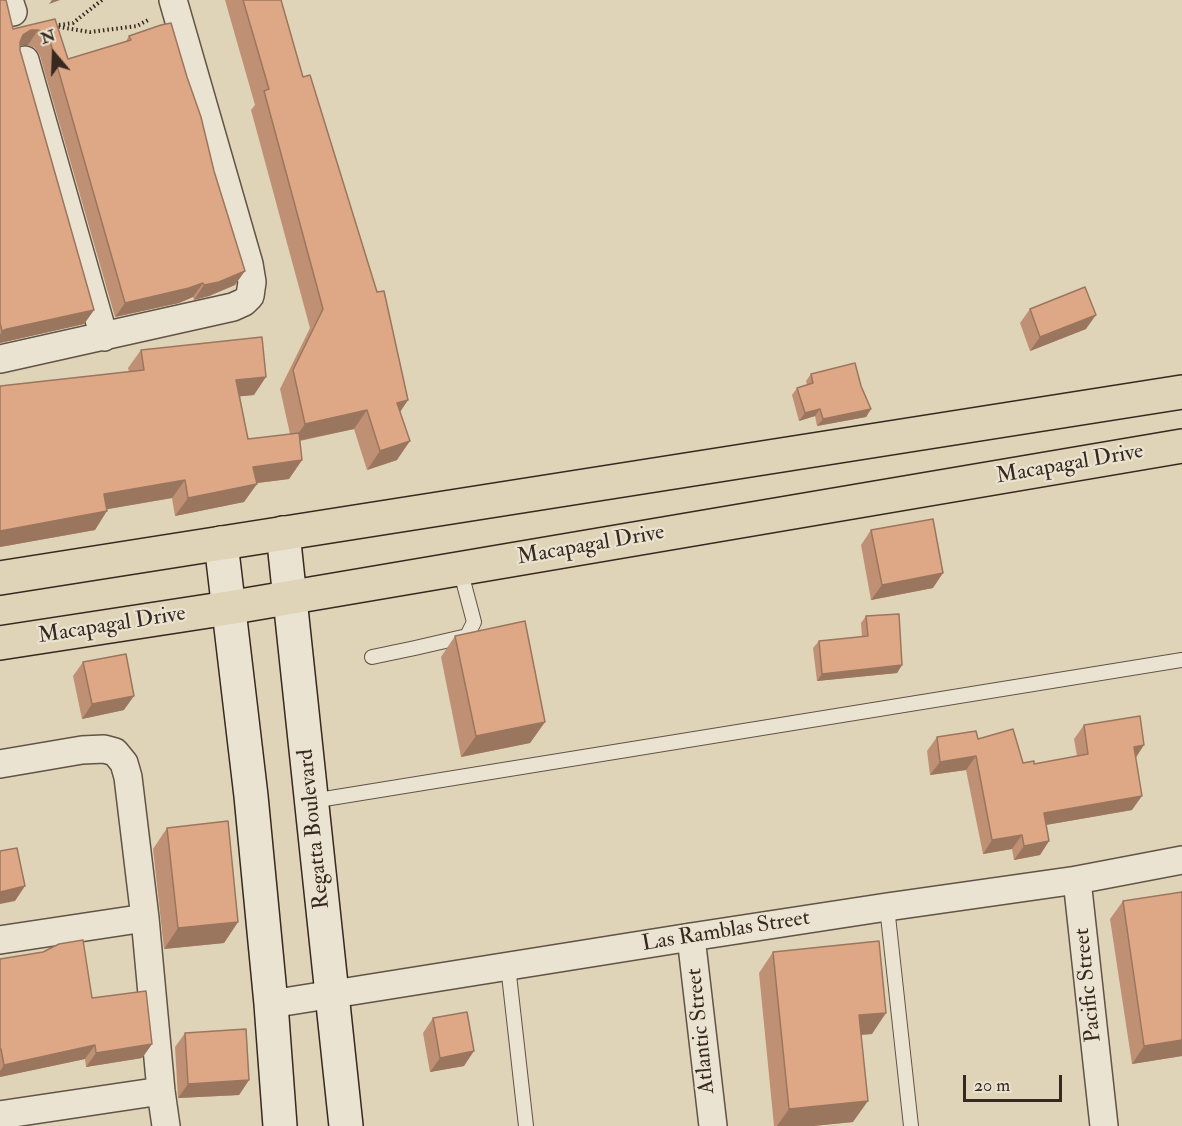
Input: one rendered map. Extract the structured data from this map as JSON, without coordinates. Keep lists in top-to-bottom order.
{
  "streets": {
    "main road": ["Macapagal Drive"],
    "street": [
      "Regatta Boulevard",
      "Las Ramblas Street",
      "Pacific Street",
      "Atlantic Street"
    ]
  },
  "crossings": [
    ["Macapagal Drive", "Regatta Boulevard"],
    ["Regatta Boulevard", "Las Ramblas Street"],
    ["Las Ramblas Street", "Pacific Street"],
    ["Las Ramblas Street", "Atlantic Street"]
  ],
  "scale_bar": "20 m",
  "north": "top"
}
